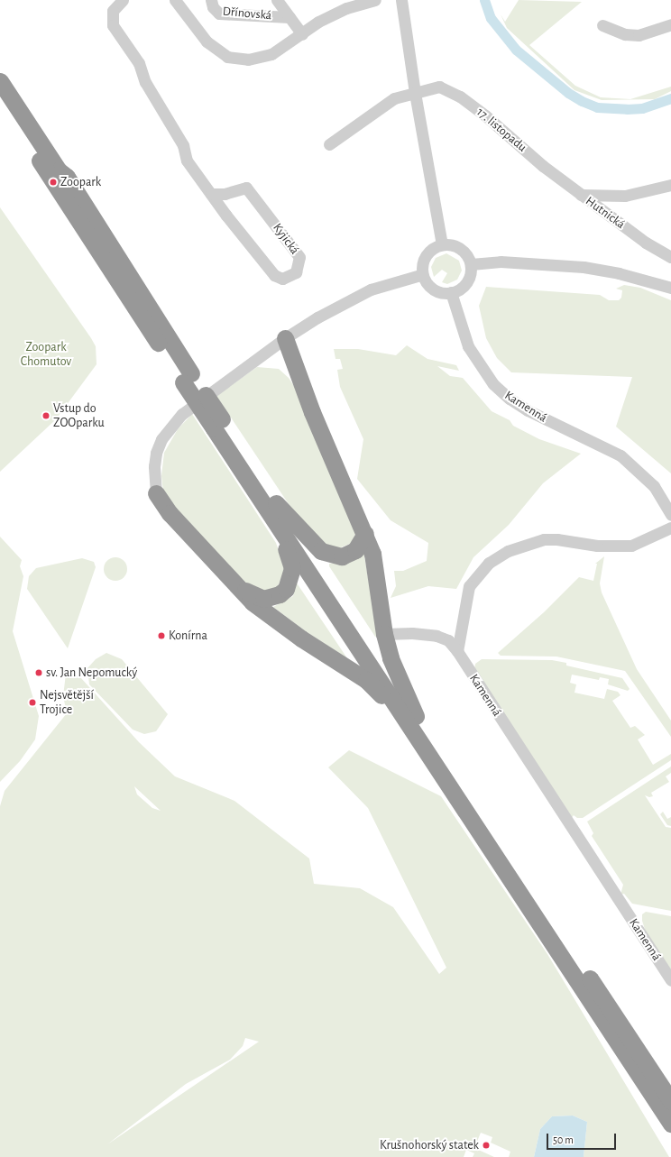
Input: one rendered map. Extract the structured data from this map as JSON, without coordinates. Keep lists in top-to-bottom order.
{
  "streets": {
    "street": [
      "Dřínovská",
      "17. listopadu",
      "Hutnická",
      "Kyjická",
      "Kamenná"
    ]
  },
  "crossings": [
    ["17. listopadu", "Hutnická"]
  ],
  "parks": ["Zoopark Chomutov"],
  "places": [
    "Zoopark",
    "Vstup do ZOOparku",
    "Konírna",
    "sv. Jan Nepomucký",
    "Nejsvětější Trojice",
    "Krušnohorský statek"
  ],
  "scale_bar": "50 m"
}
